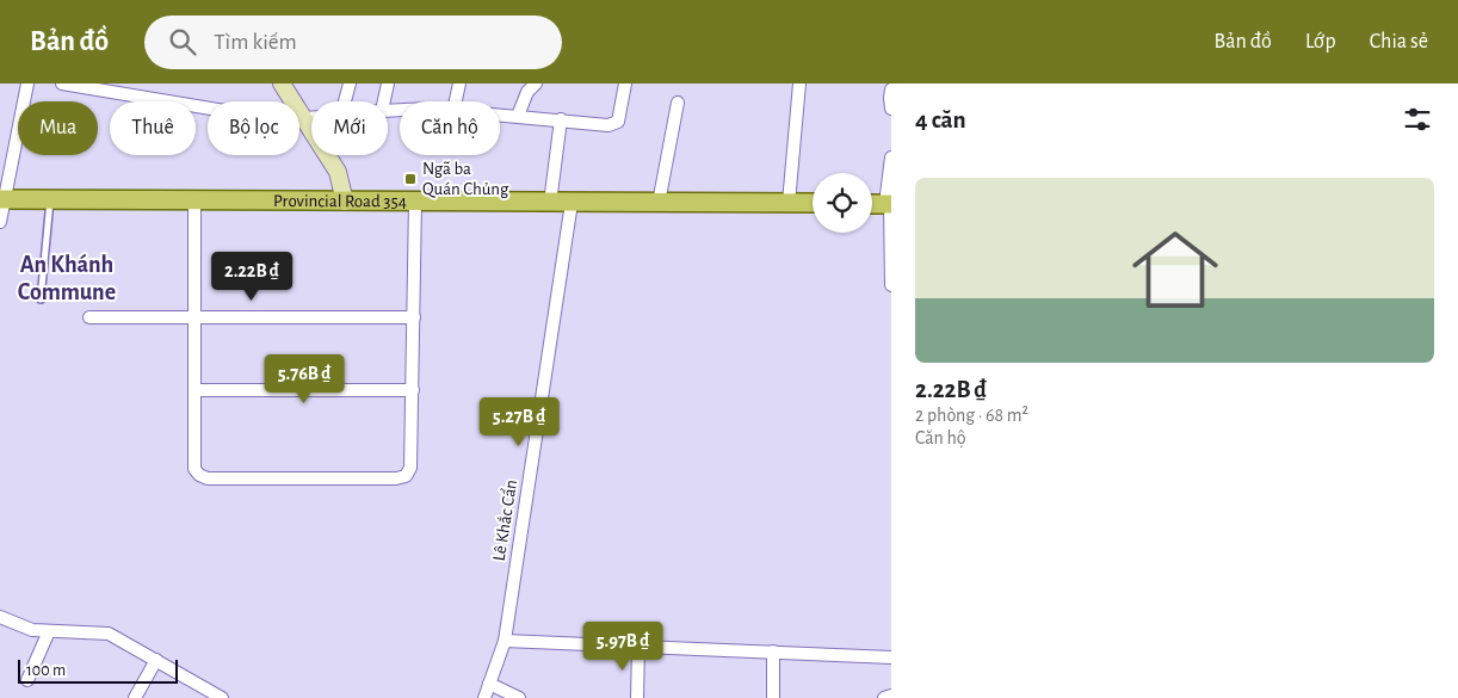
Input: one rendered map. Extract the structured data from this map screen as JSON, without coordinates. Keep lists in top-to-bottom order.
{
  "streets": {
    "main road": ["Provincial Road 354"],
    "street": ["Lê Khắc Cẩn"]
  },
  "crossings": [
    ["Provincial Road 354", "Lê Khắc Cẩn"]
  ],
  "districts": ["An Khánh Commune"],
  "places": {
    "transit": ["Ngã ba Quán Chủng"]
  },
  "scale_bar": "100 m",
  "page": {
    "header": "Bản đồ",
    "search": "Tìm kiếm",
    "nav": ["Bản đồ", "Lớp", "Chia sẻ"],
    "heading": "4 căn",
    "chip": [
      "Mua",
      "Thuê",
      "Bộ lọc",
      "Mới",
      "Căn hộ"
    ],
    "list": [
      {
        "name": "2.22B ₫",
        "note": "2 phòng · 68 m² · Căn hộ"
      }
    ],
    "price": [
      "2.22B ₫",
      "5.76B ₫",
      "5.27B ₫",
      "5.97B ₫"
    ],
    "scale": "100 m"
  }
}
